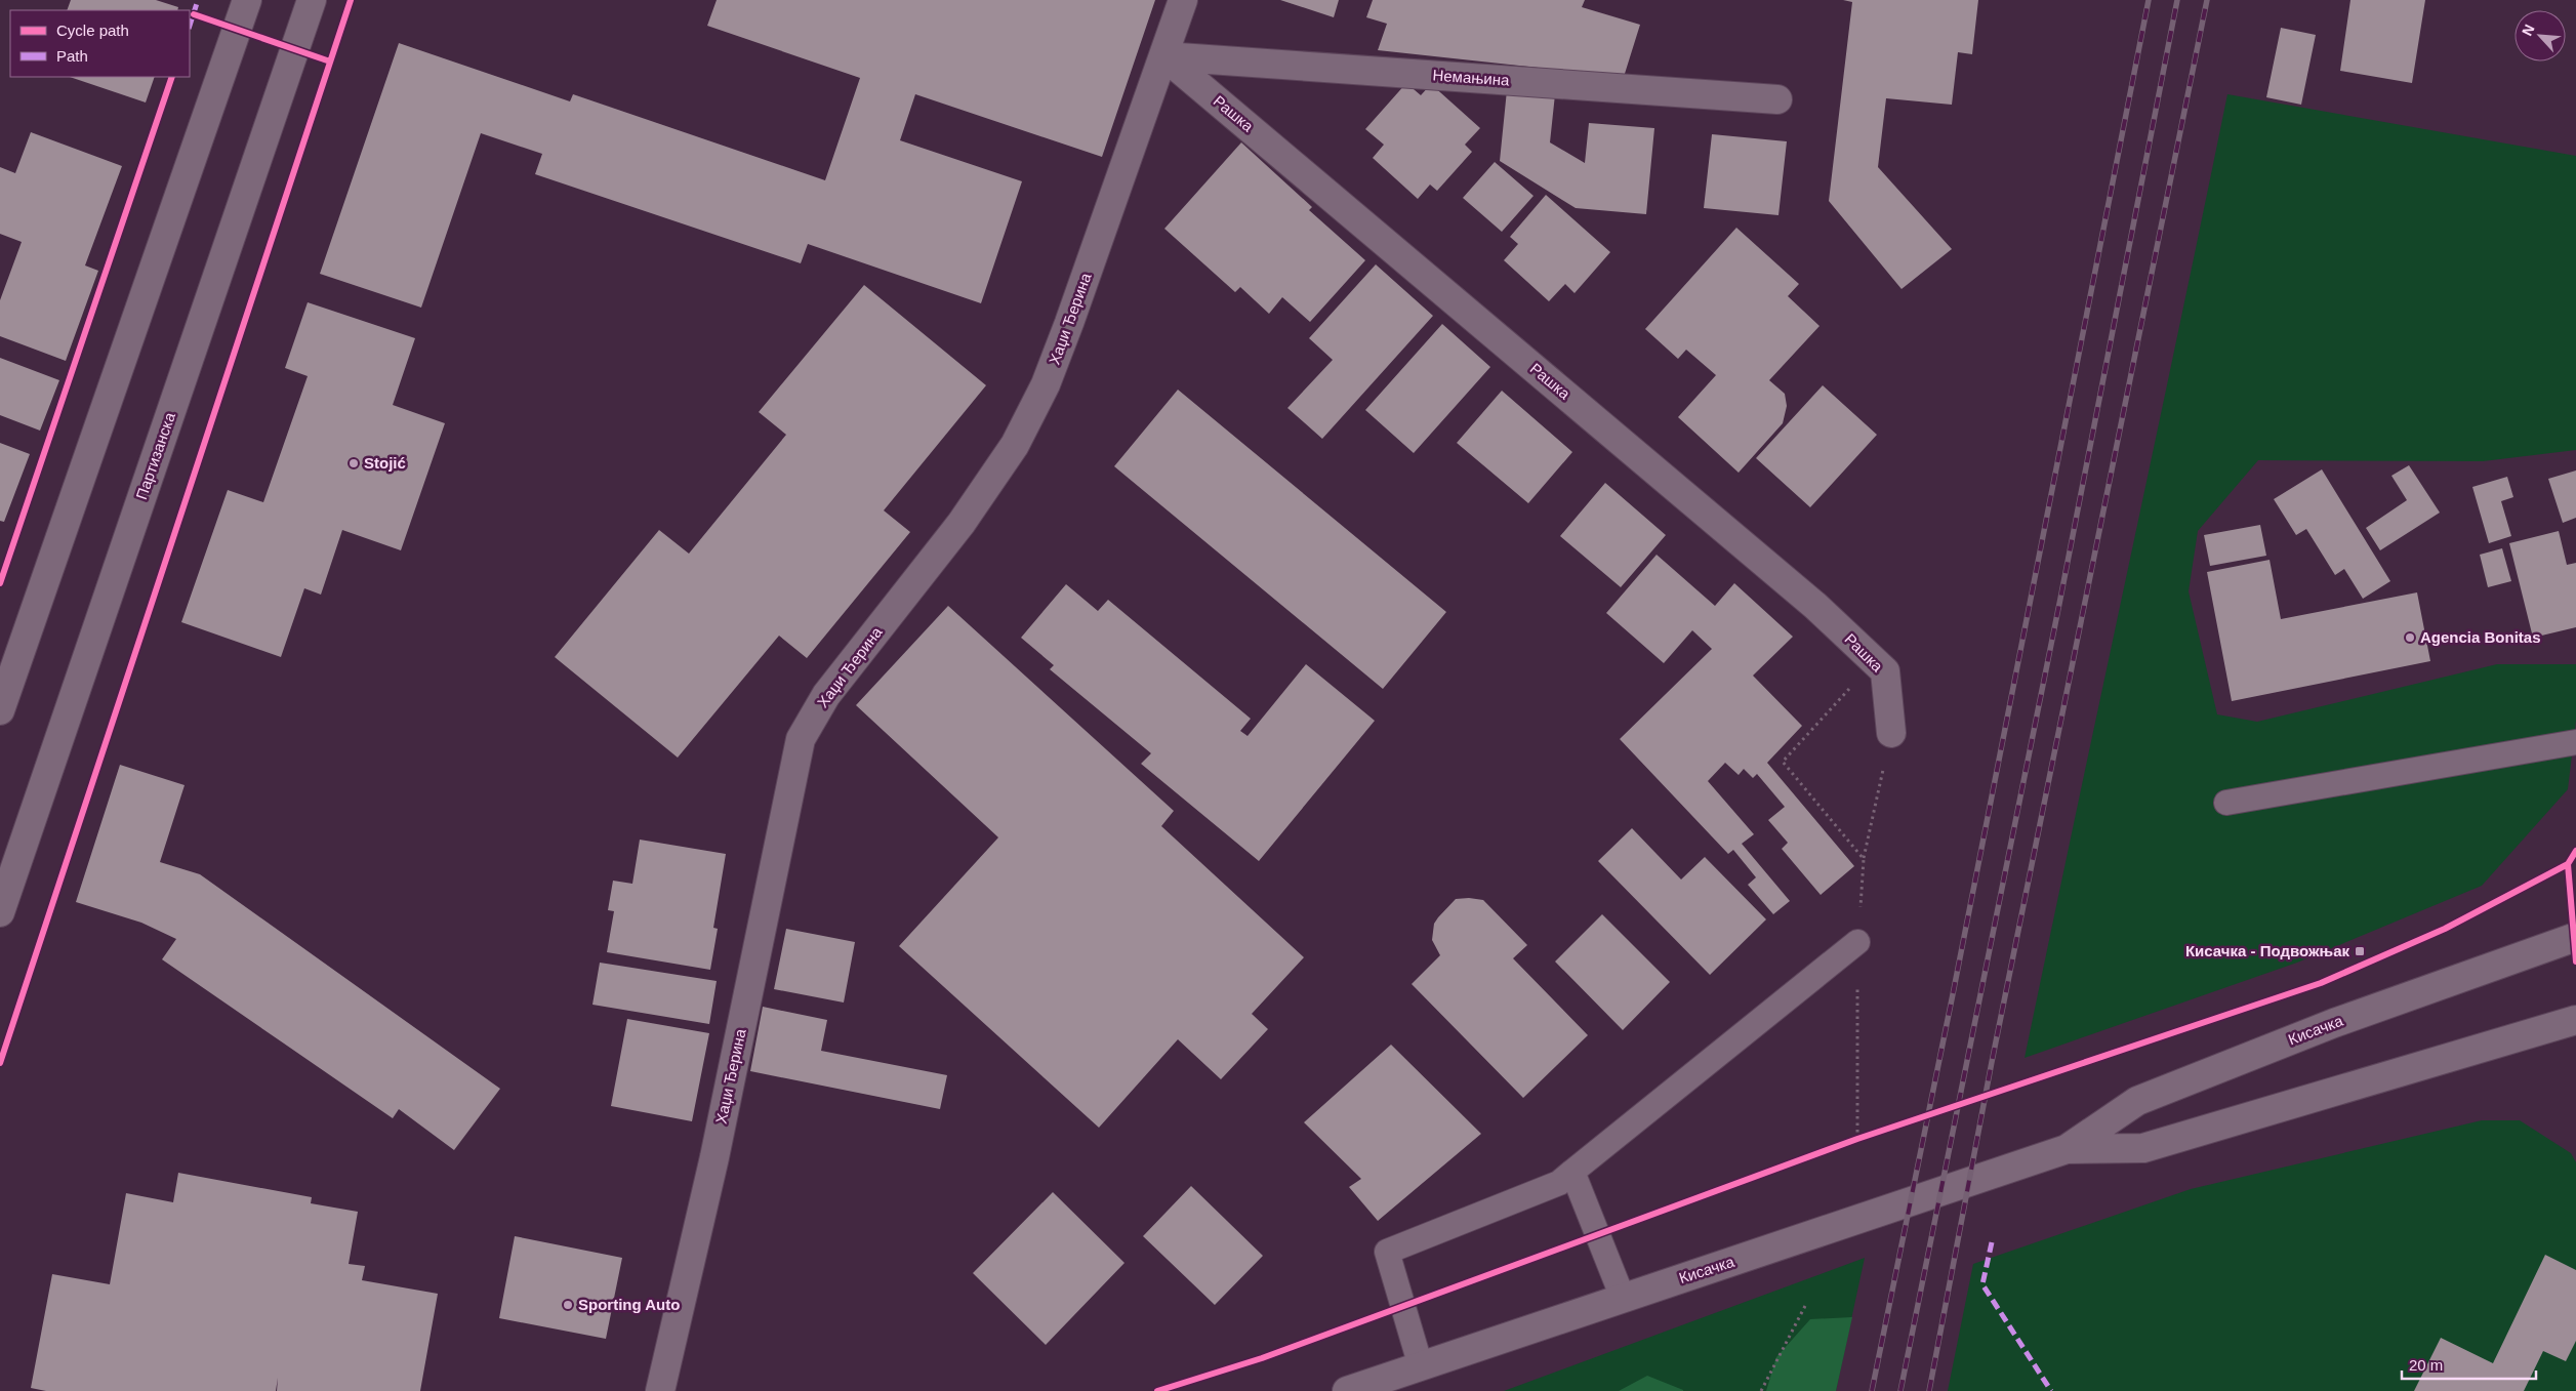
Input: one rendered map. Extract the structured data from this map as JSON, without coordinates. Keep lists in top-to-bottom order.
{
  "streets": {
    "main road": [
      "Немањина",
      "Рашка",
      "Хаџи Ђерина",
      "Партизанска",
      "Кисачка"
    ]
  },
  "crossings": [
    ["Немањина", "Рашка"],
    ["Немањина", "Хаџи Ђерина"],
    ["Рашка", "Хаџи Ђерина"]
  ],
  "places": {
    "other": ["Stojić", "Agencia Bonitas", "Sporting Auto"],
    "transit": ["Кисачка - Подвожњак"]
  },
  "legend": ["Cycle path", "Path"],
  "scale_bar": "20 m",
  "north": "top left"
}
